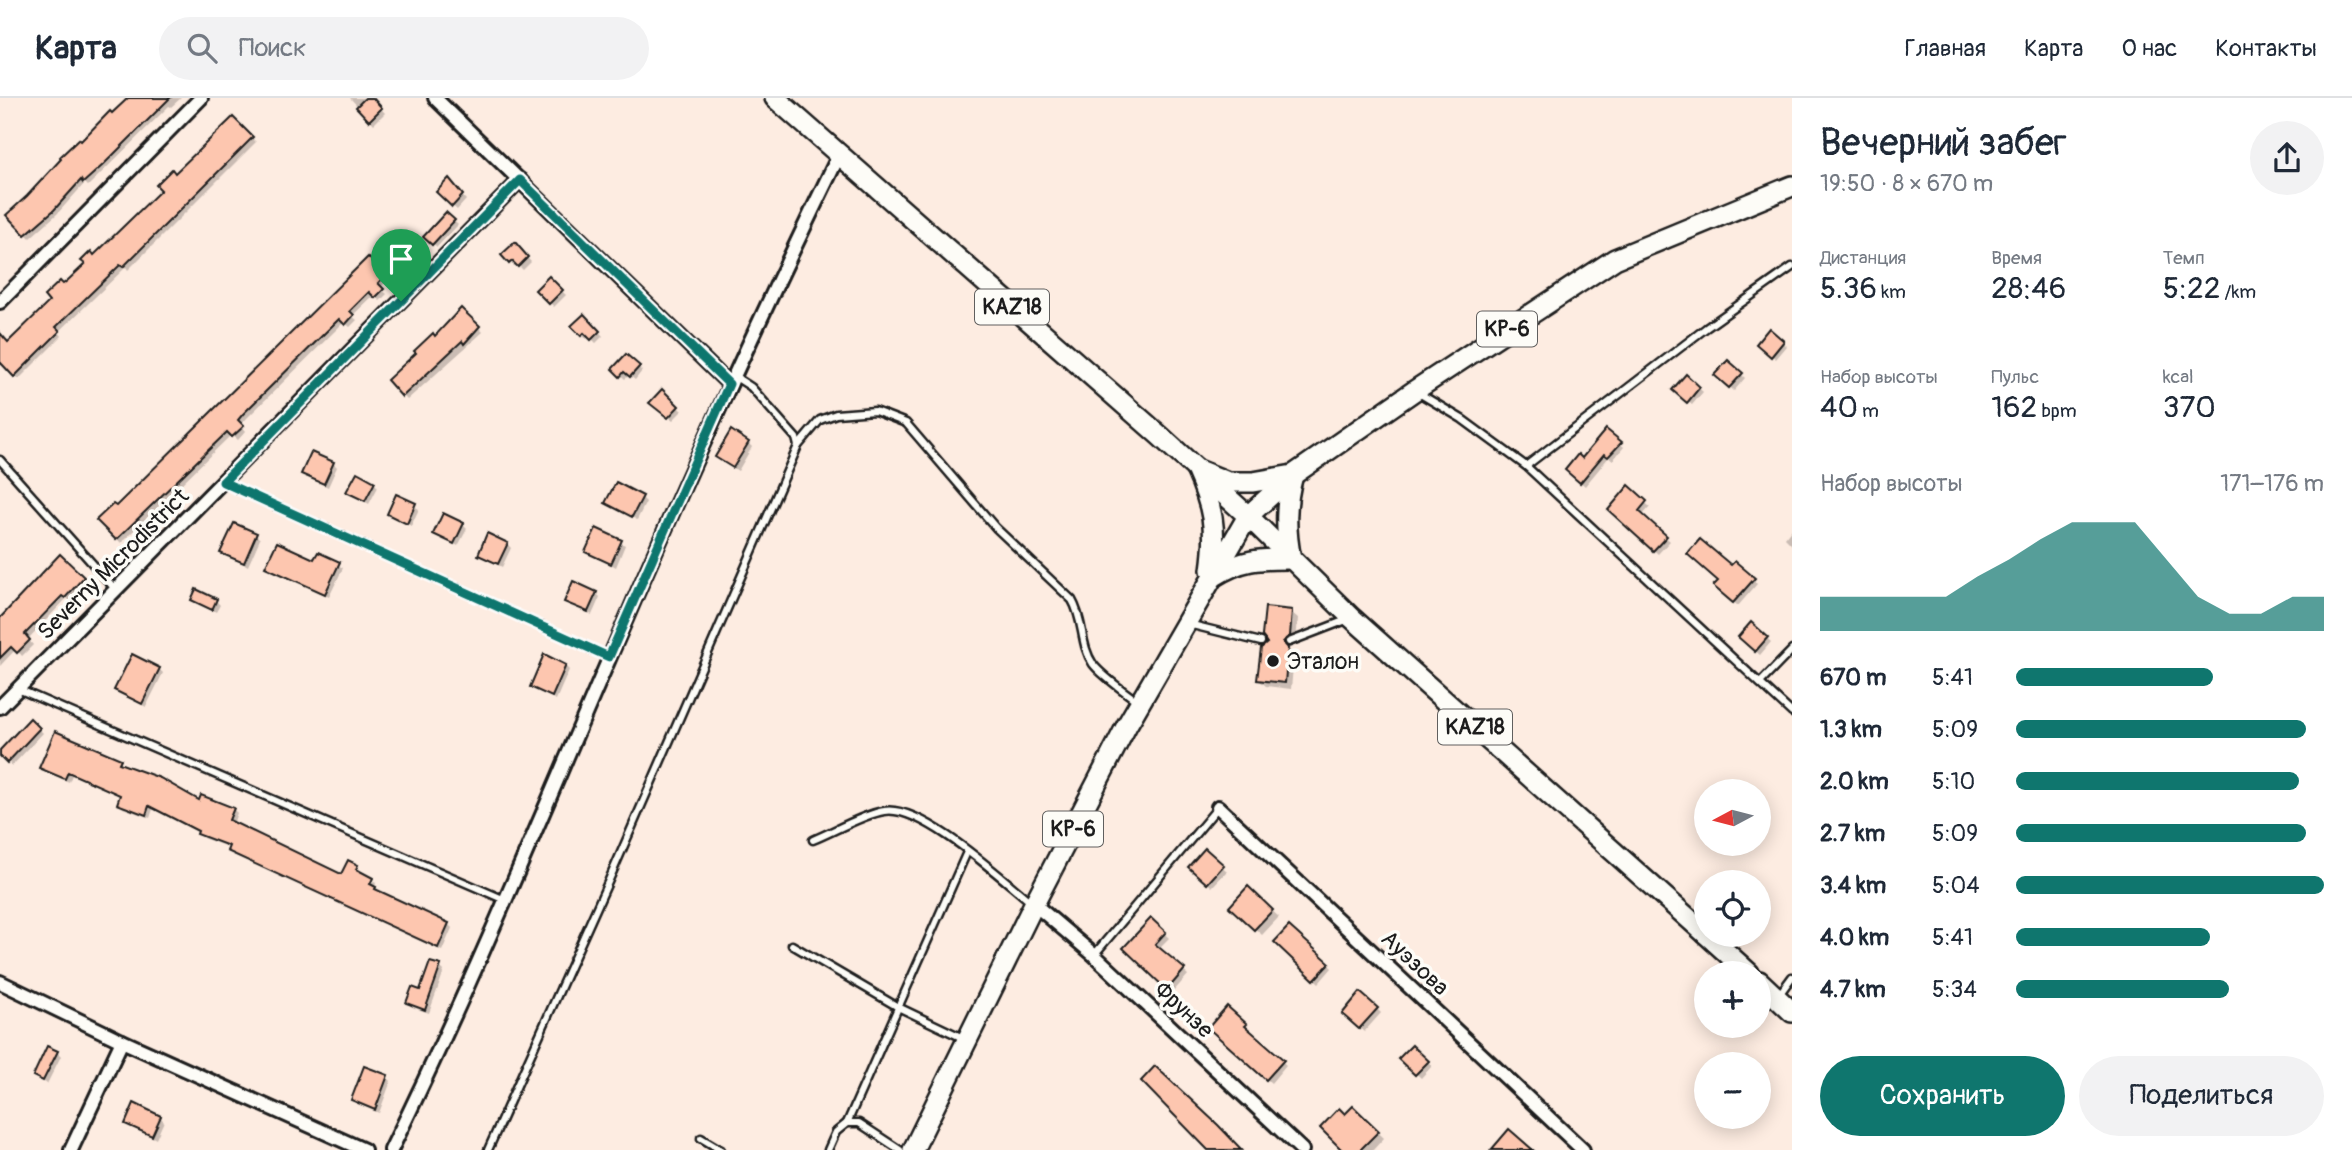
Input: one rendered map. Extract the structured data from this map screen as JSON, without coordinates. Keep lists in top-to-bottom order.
{
  "streets": {
    "main road": ["KAZ18", "KP-6"],
    "street": ["Severny Microdistrict", "Ауэзова", "Фрунзе"]
  },
  "crossings": [
    ["KAZ18", "KP-6"],
    ["KP-6", "Фрунзе"]
  ],
  "places": ["Эталон"],
  "north": "left",
  "page": {
    "header": "Карта",
    "search": "Поиск",
    "nav": [
      "Главная",
      "Карта",
      "О нас",
      "Контакты"
    ],
    "heading": ["Вечерний забег", "19:50 · 8 × 670 m"],
    "stats": [
      ["Дистанция", "5.36 km"],
      ["Время", "28:46"],
      ["Темп", "5:22 /km"],
      ["Набор высоты", "40 m"],
      ["Пульс", "162 bpm"],
      ["kcal", "370"]
    ],
    "chart": ["Набор высоты", "171–176 m"],
    "list": [
      {
        "name": "670 m",
        "note": "5:41"
      },
      {
        "name": "1.3 km",
        "note": "5:09"
      },
      {
        "name": "2.0 km",
        "note": "5:10"
      },
      {
        "name": "2.7 km",
        "note": "5:09"
      },
      {
        "name": "3.4 km",
        "note": "5:04"
      },
      {
        "name": "4.0 km",
        "note": "5:41"
      },
      {
        "name": "4.7 km",
        "note": "5:34"
      }
    ],
    "map_buttons": ["+", "−"],
    "buttons": ["Сохранить", "Поделиться"]
  }
}
